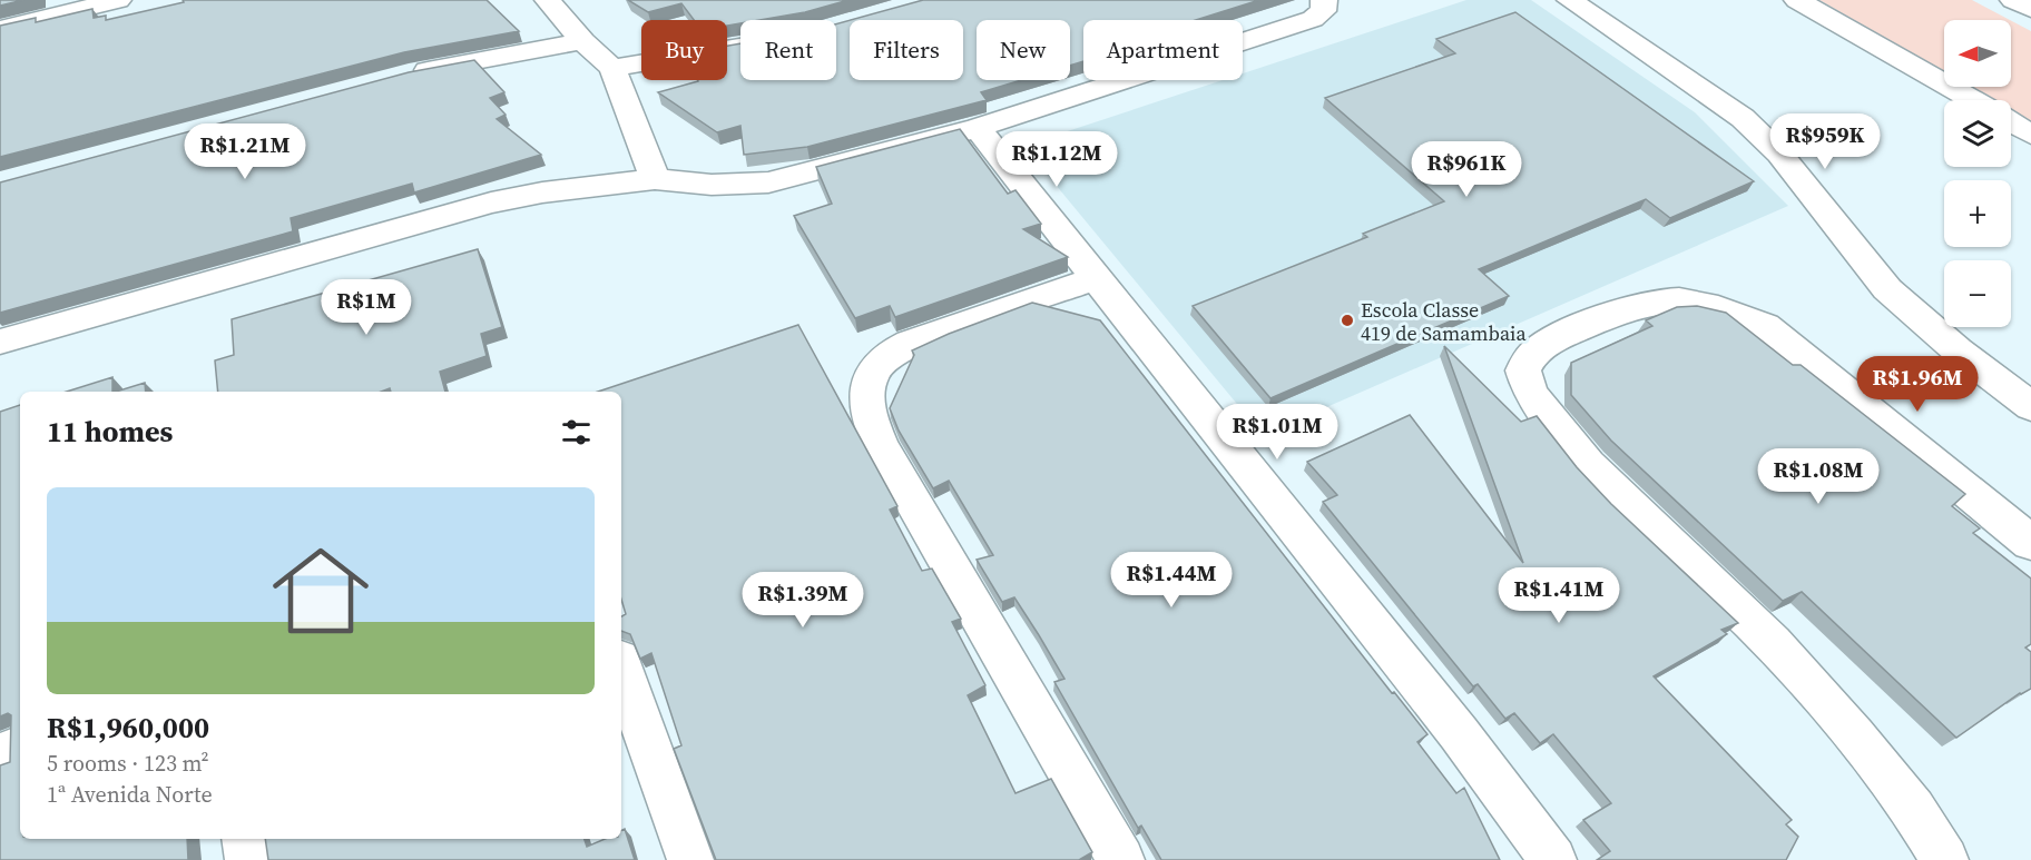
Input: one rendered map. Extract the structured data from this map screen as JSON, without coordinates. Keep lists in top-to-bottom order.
{
  "places": ["Escola Classe 419 de Samambaia"],
  "north": "left",
  "page": {
    "map_buttons": ["+", "−"],
    "chip": [
      "Buy",
      "Rent",
      "Filters",
      "New",
      "Apartment"
    ],
    "price": [
      "R$959K",
      "R$1.21M",
      "R$1.12M",
      "R$961K",
      "R$1M",
      "R$1.96M",
      "R$1.01M",
      "R$1.08M",
      "R$1.44M",
      "R$1.41M",
      "R$1.39M"
    ],
    "heading": "11 homes",
    "list": [
      {
        "name": "R$1,960,000",
        "note": "5 rooms · 123 m² · 1ᵃ Avenida Norte"
      }
    ]
  }
}
